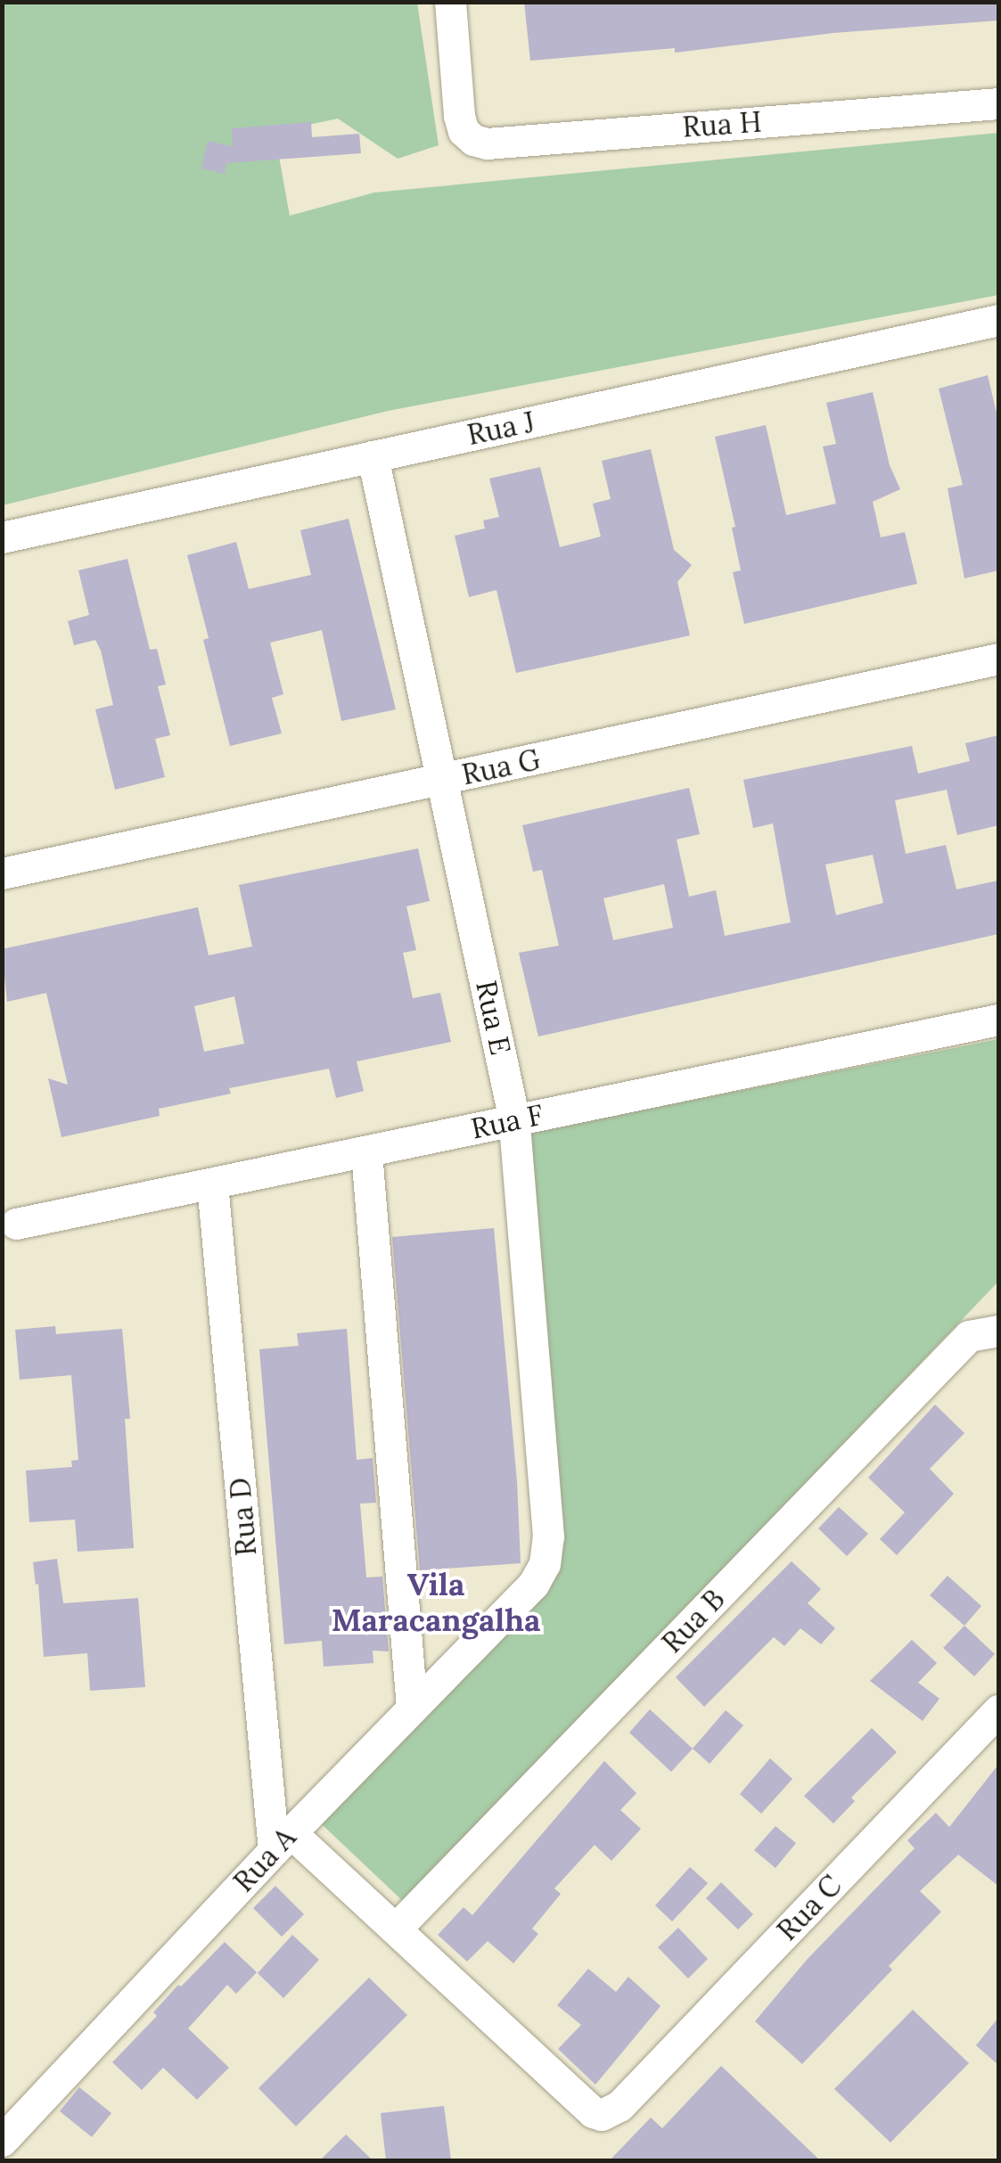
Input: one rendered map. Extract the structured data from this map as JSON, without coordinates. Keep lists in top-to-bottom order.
{
  "streets": {
    "street": [
      "Rua H",
      "Rua J",
      "Rua G",
      "Rua E",
      "Rua F",
      "Rua D",
      "Rua B",
      "Rua A",
      "Rua C"
    ]
  },
  "crossings": [
    ["Rua J", "Rua E"],
    ["Rua G", "Rua E"],
    ["Rua E", "Rua F"],
    ["Rua E", "Rua A"],
    ["Rua F", "Rua D"],
    ["Rua D", "Rua A"],
    ["Rua B", "Rua C"]
  ],
  "districts": ["Vila Maracangalha"]
}
